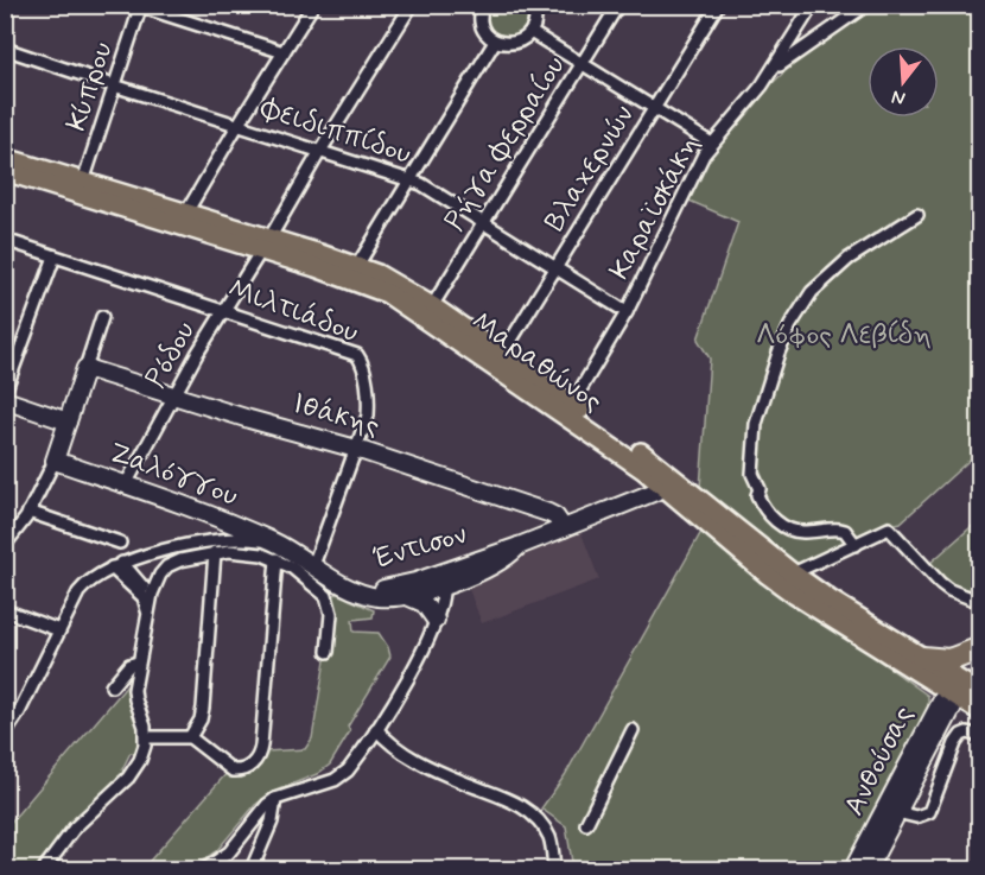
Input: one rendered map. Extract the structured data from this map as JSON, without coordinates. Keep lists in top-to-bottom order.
{
  "streets": {
    "main road": ["Μαραθώνος"],
    "street": [
      "Κύπρου",
      "Φειδιππίδου",
      "Ρήγα Φερραίου",
      "Βλαχερνών",
      "Καραϊσκάκη",
      "Μιλτιάδου",
      "Ρόδου",
      "Ιθάκης",
      "Ζαλόγγου",
      "Έντισον",
      "Ανθούσας"
    ]
  },
  "crossings": [
    ["Κύπρου", "Φειδιππίδου"],
    ["Κύπρου", "Μαραθώνος"],
    ["Φειδιππίδου", "Ρήγα Φερραίου"],
    ["Φειδιππίδου", "Βλαχερνών"],
    ["Φειδιππίδου", "Καραϊσκάκη"],
    ["Φειδιππίδου", "Ρόδου"],
    ["Ρήγα Φερραίου", "Μαραθώνος"],
    ["Βλαχερνών", "Μαραθώνος"],
    ["Καραϊσκάκη", "Μαραθώνος"],
    ["Μιλτιάδου", "Ρόδου"],
    ["Μιλτιάδου", "Ιθάκης"],
    ["Μιλτιάδου", "Έντισον"],
    ["Ρόδου", "Μαραθώνος"],
    ["Ρόδου", "Ιθάκης"],
    ["Ρόδου", "Ζαλόγγου"],
    ["Μαραθώνος", "Έντισον"],
    ["Μαραθώνος", "Ανθούσας"],
    ["Ιθάκης", "Έντισον"],
    ["Ζαλόγγου", "Έντισον"]
  ],
  "parks": ["Λόφος Λεβίδη"],
  "north": "bottom"
}
